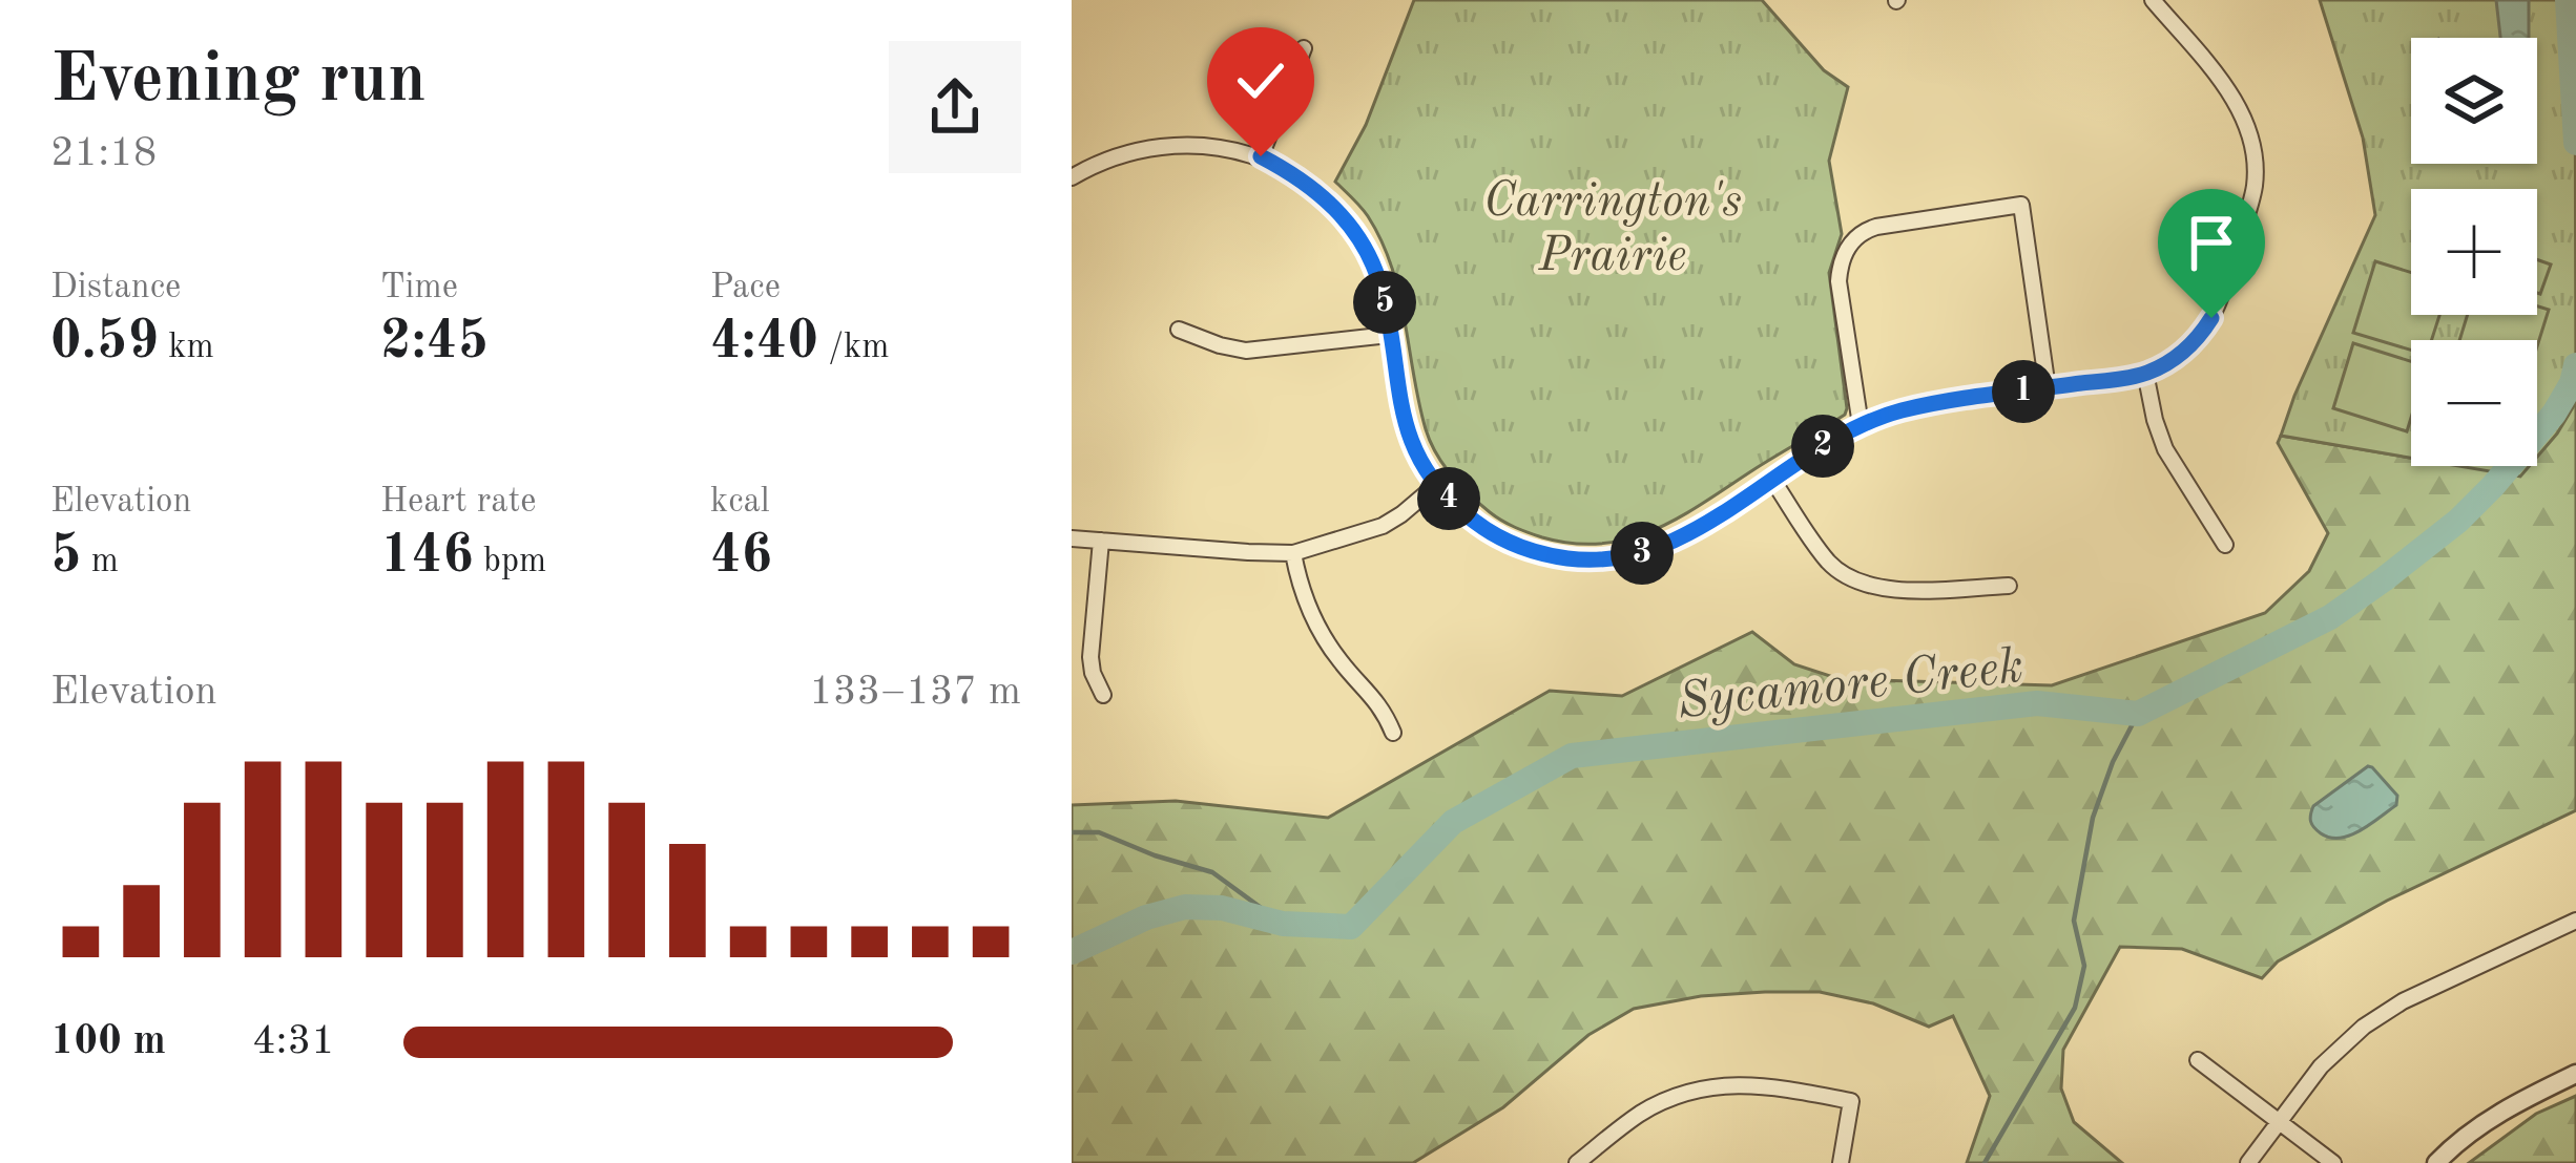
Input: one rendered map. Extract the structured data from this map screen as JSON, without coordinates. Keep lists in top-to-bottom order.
{
  "water": ["Sycamore Creek"],
  "parks": ["Carrington's Prairie"],
  "page": {
    "heading": ["Evening run", "21:18"],
    "map_buttons": ["+", "−"],
    "stats": [
      ["Distance", "0.59 km"],
      ["Time", "2:45"],
      ["Pace", "4:40 /km"],
      ["Elevation", "5 m"],
      ["Heart rate", "146 bpm"],
      ["kcal", "46"]
    ],
    "pins": [
      "5",
      "1",
      "2",
      "4",
      "3"
    ],
    "chart": ["Elevation", "133–137 m"],
    "list": [
      {
        "name": "100 m",
        "note": "4:31"
      }
    ]
  }
}
